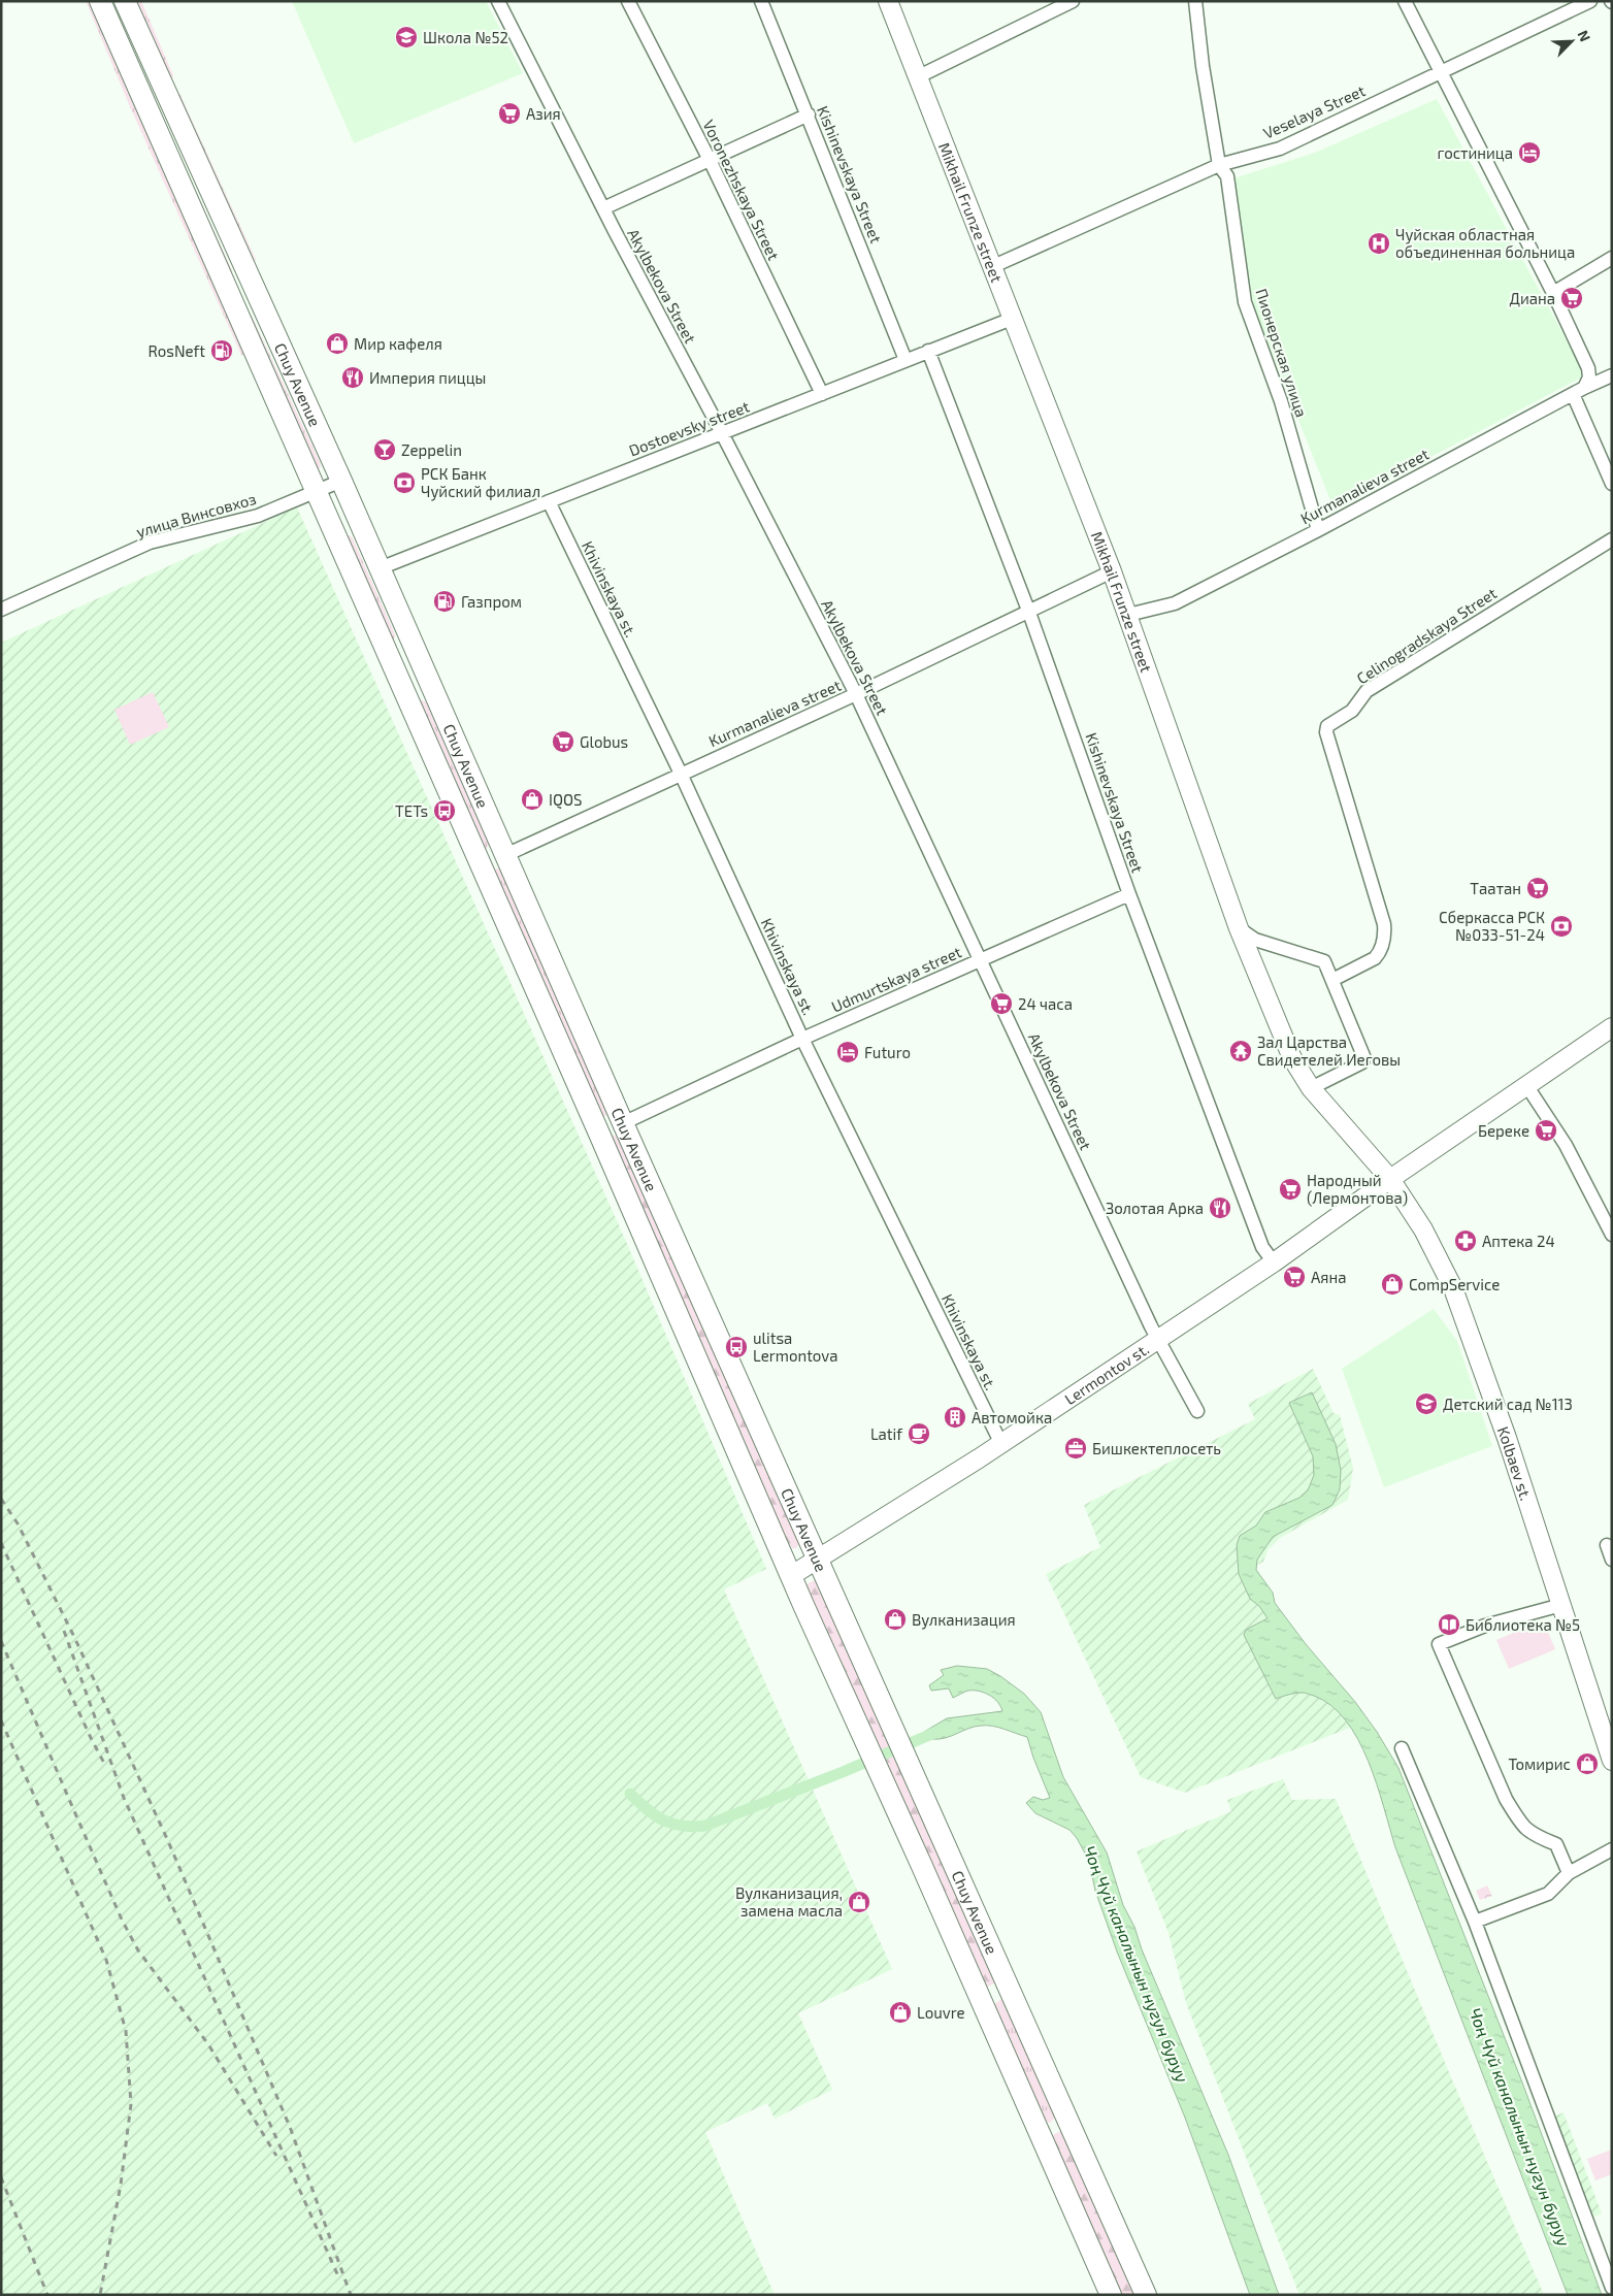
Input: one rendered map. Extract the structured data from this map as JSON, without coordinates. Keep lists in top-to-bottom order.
{
  "streets": {
    "main road": [
      "Mikhail Frunze street",
      "Chuy Avenue",
      "Lermontov st.",
      "Kolbaev st."
    ],
    "street": [
      "Veselaya Street",
      "Kishinevskaya Street",
      "Voronezhskaya Street",
      "Akylbekova Street",
      "Пионерская улица",
      "Dostoevsky street",
      "Kurmanalieva street",
      "улица Винсовхоз",
      "Khivinskaya st.",
      "Celinogradskaya Street",
      "Udmurtskaya street"
    ]
  },
  "crossings": [
    ["Veselaya Street", "Mikhail Frunze street"],
    ["Veselaya Street", "Пионерская улица"],
    ["Kishinevskaya Street", "Dostoevsky street"],
    ["Kishinevskaya Street", "Kurmanalieva street"],
    ["Kishinevskaya Street", "Udmurtskaya street"],
    ["Kishinevskaya Street", "Lermontov st."],
    ["Voronezhskaya Street", "Dostoevsky street"],
    ["Mikhail Frunze street", "Dostoevsky street"],
    ["Mikhail Frunze street", "Kurmanalieva street"],
    ["Mikhail Frunze street", "Lermontov st."],
    ["Mikhail Frunze street", "Kolbaev st."],
    ["Akylbekova Street", "Dostoevsky street"],
    ["Akylbekova Street", "Kurmanalieva street"],
    ["Akylbekova Street", "Udmurtskaya street"],
    ["Akylbekova Street", "Lermontov st."],
    ["Пионерская улица", "Kurmanalieva street"],
    ["Chuy Avenue", "Dostoevsky street"],
    ["Chuy Avenue", "Kurmanalieva street"],
    ["Chuy Avenue", "улица Винсовхоз"],
    ["Chuy Avenue", "Udmurtskaya street"],
    ["Chuy Avenue", "Lermontov st."],
    ["Dostoevsky street", "Khivinskaya st."],
    ["Kurmanalieva street", "Khivinskaya st."],
    ["Khivinskaya st.", "Udmurtskaya street"],
    ["Khivinskaya st.", "Lermontov st."],
    ["Lermontov st.", "Kolbaev st."]
  ],
  "water": ["Чоң Чүй каналынын нугун буруу"],
  "places": {
    "school or university": ["Школа №52", "Детский сад №113"],
    "supermarket": [
      "Азия",
      "Диана",
      "Globus",
      "Таатан",
      "24 часа",
      "Береке",
      "Народный (Лермонтова)",
      "Аяна"
    ],
    "hotel": ["гостиница", "Futuro"],
    "hospital": ["Чуйская областная объединенная больница"],
    "shop": [
      "Мир кафеля",
      "IQOS",
      "CompService",
      "Вулканизация",
      "Томирис",
      "Вулканизация, замена масла",
      "Louvre"
    ],
    "fuel station": ["RosNeft", "Газпром"],
    "restaurant": ["Империя пиццы", "Золотая Арка"],
    "bar": ["Zeppelin"],
    "bank": ["РСК Банк Чуйский филиал", "Сберкасса РСК №033-51-24"],
    "bus stop": ["TETs", "ulitsa Lermontova"],
    "temple": ["Зал Царства Свидетелей Иеговы"],
    "pharmacy": ["Аптека 24"],
    "building": ["Автомойка"],
    "cafe": ["Latif"],
    "office": ["Бишкектеплосеть"],
    "library": ["Библиотека №5"]
  },
  "north": "top right"
}
